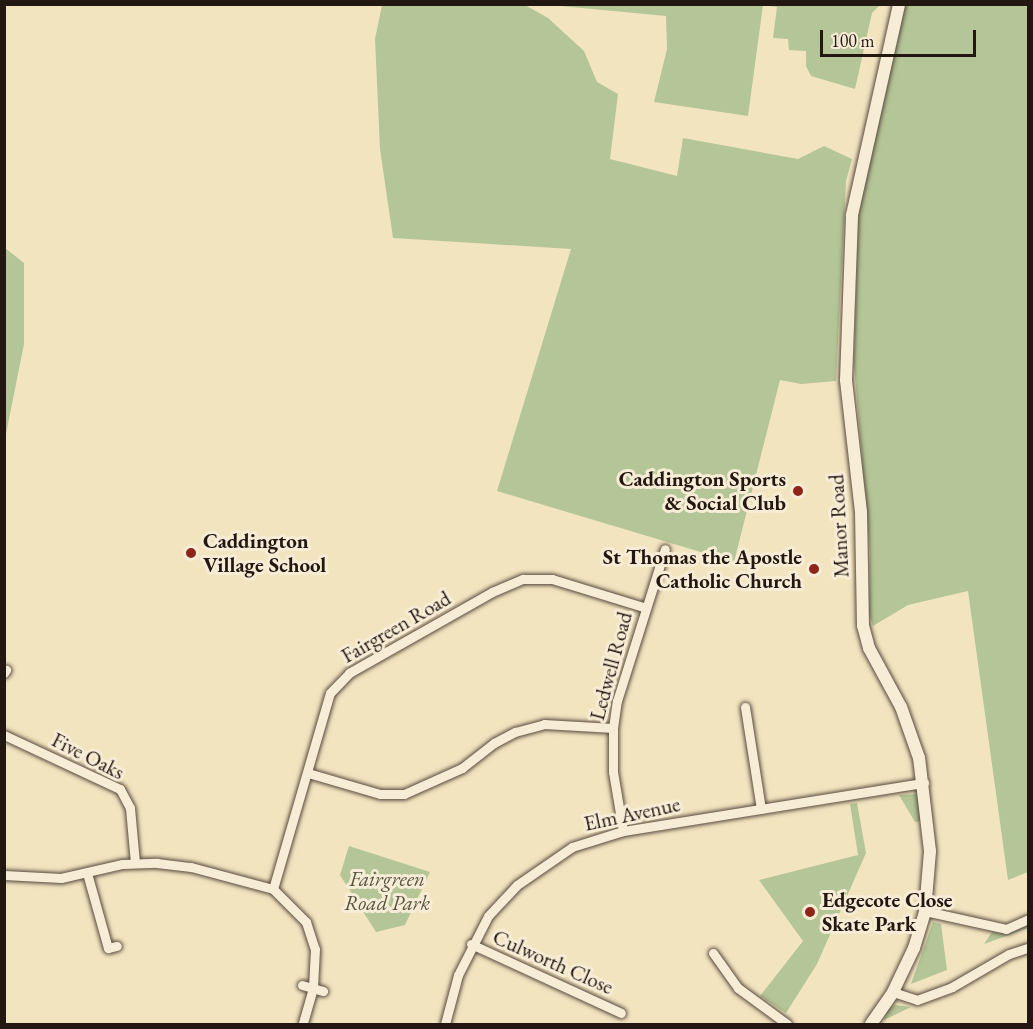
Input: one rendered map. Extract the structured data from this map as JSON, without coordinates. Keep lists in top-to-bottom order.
{
  "streets": {
    "street": [
      "Manor Road",
      "Fairgreen Road",
      "Ledwell Road",
      "Five Oaks",
      "Elm Avenue",
      "Culworth Close"
    ]
  },
  "crossings": [
    ["Manor Road", "Elm Avenue"],
    ["Fairgreen Road", "Ledwell Road"],
    ["Ledwell Road", "Elm Avenue"],
    ["Elm Avenue", "Culworth Close"]
  ],
  "parks": ["Fairgreen Road Park"],
  "places": [
    "Caddington Sports & Social Club",
    "Caddington Village School",
    "St Thomas the Apostle Catholic Church",
    "Edgecote Close Skate Park"
  ],
  "scale_bar": "100 m"
}
